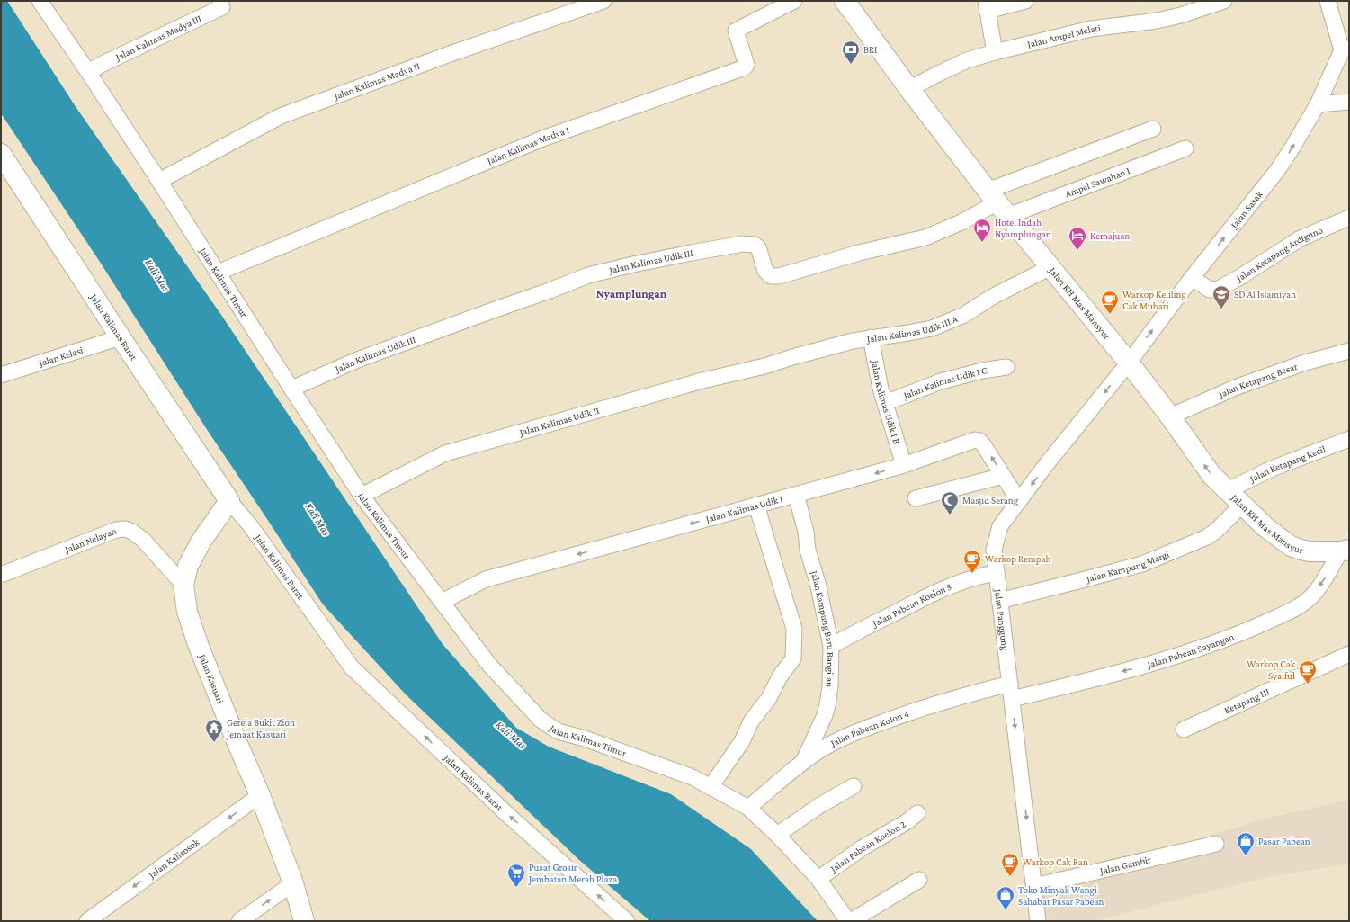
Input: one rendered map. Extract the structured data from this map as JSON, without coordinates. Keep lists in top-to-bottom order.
{
  "streets": {
    "street": [
      "Jalan Ampel Melati",
      "Jalan Kalimas Madya III",
      "Jalan Kalimas Madya II",
      "Jalan Kalimas Madya I",
      "Ampel Sawahan I",
      "Jalan Sasak",
      "Jalan Ketapang Ardiguno",
      "Jalan Kalimas Udik III",
      "Jalan Kalimas Timur",
      "Jalan KH Mas Mansyur",
      "Jalan Kalimas Barat",
      "Jalan Kalimas Udik III A",
      "Jalan Kelasi",
      "Jalan Ketapang Besar",
      "Jalan Kalimas Udik I C",
      "Jalan Kalimas Udik I B",
      "Jalan Kalimas Udik II",
      "Jalan Ketapang Kecil",
      "Jalan Kalimas Udik I",
      "Jalan Nelayan",
      "Jalan Kampung Margi",
      "Jalan Pabean Koelon 5",
      "Jalan Panggung",
      "Jalan Kampung Baru Bangilan",
      "Jalan Pabean Sayangan",
      "Jalan Kasuari",
      "Ketapang III",
      "Jalan Pabean Kulon 4",
      "Jalan Pabean Koelon 2",
      "Jalan Kalisosok",
      "Jalan Gambir"
    ]
  },
  "crossings": [
    ["Jalan Ampel Melati", "Jalan KH Mas Mansyur"],
    ["Jalan Kalimas Madya III", "Jalan Kalimas Timur"],
    ["Jalan Kalimas Madya II", "Jalan Kalimas Timur"],
    ["Jalan Kalimas Madya I", "Jalan Kalimas Timur"],
    ["Ampel Sawahan I", "Jalan Kalimas Udik III"],
    ["Ampel Sawahan I", "Jalan KH Mas Mansyur"],
    ["Jalan Sasak", "Jalan Ketapang Ardiguno"],
    ["Jalan Sasak", "Jalan KH Mas Mansyur"],
    ["Jalan Sasak", "Jalan Panggung"],
    ["Jalan Kalimas Udik III", "Jalan Kalimas Timur"],
    ["Jalan Kalimas Udik III", "Jalan KH Mas Mansyur"],
    ["Jalan Kalimas Timur", "Jalan Kalimas Udik II"],
    ["Jalan Kalimas Timur", "Jalan Kalimas Udik I"],
    ["Jalan Kalimas Timur", "Jalan Pabean Kulon 4"],
    ["Jalan Kalimas Timur", "Jalan Pabean Koelon 2"],
    ["Jalan KH Mas Mansyur", "Jalan Kalimas Udik III A"],
    ["Jalan KH Mas Mansyur", "Jalan Ketapang Besar"],
    ["Jalan KH Mas Mansyur", "Jalan Ketapang Kecil"],
    ["Jalan KH Mas Mansyur", "Jalan Kampung Margi"],
    ["Jalan KH Mas Mansyur", "Jalan Panggung"],
    ["Jalan KH Mas Mansyur", "Jalan Pabean Sayangan"],
    ["Jalan Kalimas Barat", "Jalan Kelasi"],
    ["Jalan Kalimas Barat", "Jalan Kasuari"],
    ["Jalan Kalimas Udik III A", "Jalan Kalimas Udik I B"],
    ["Jalan Kalimas Udik III A", "Jalan Kalimas Udik II"],
    ["Jalan Kalimas Udik I C", "Jalan Kalimas Udik I B"],
    ["Jalan Kalimas Udik I B", "Jalan Kalimas Udik I"],
    ["Jalan Kalimas Udik I", "Jalan Panggung"],
    ["Jalan Kalimas Udik I", "Jalan Kampung Baru Bangilan"],
    ["Jalan Nelayan", "Jalan Kasuari"],
    ["Jalan Kampung Margi", "Jalan Panggung"],
    ["Jalan Pabean Koelon 5", "Jalan Panggung"],
    ["Jalan Pabean Koelon 5", "Jalan Kampung Baru Bangilan"],
    ["Jalan Panggung", "Jalan Pabean Sayangan"],
    ["Jalan Panggung", "Jalan Pabean Kulon 4"],
    ["Jalan Panggung", "Jalan Gambir"],
    ["Jalan Kampung Baru Bangilan", "Jalan Pabean Kulon 4"],
    ["Jalan Kasuari", "Jalan Kalisosok"]
  ],
  "one_way": [
    "Jalan Sasak",
    "Jalan Kalimas Barat",
    "Jalan Kalimas Udik I",
    "Jalan Panggung",
    "Jalan Pabean Sayangan"
  ],
  "districts": ["Nyamplungan"],
  "water": ["Kali Mas"],
  "places": {
    "bank": ["BRI"],
    "hotel": ["Hotel Indah Nyamplungan", "Kemajuan"],
    "school or university": ["SD Al Islamiyah"],
    "cafe": [
      "Warkop Keliling Cak Muhari",
      "Warkop Rempah",
      "Warkop Cak Syaiful",
      "Warkop Cak Ran"
    ],
    "mosque": ["Masjid Serang"],
    "temple": ["Gereja Bukit Zion Jemaat Kasuari"],
    "shop": ["Pasar Pabean", "Toko Minyak Wangi Sahabat Pasar Pabean"],
    "supermarket": ["Pusat Grosir Jembatan Merah Plaza"]
  }
}
